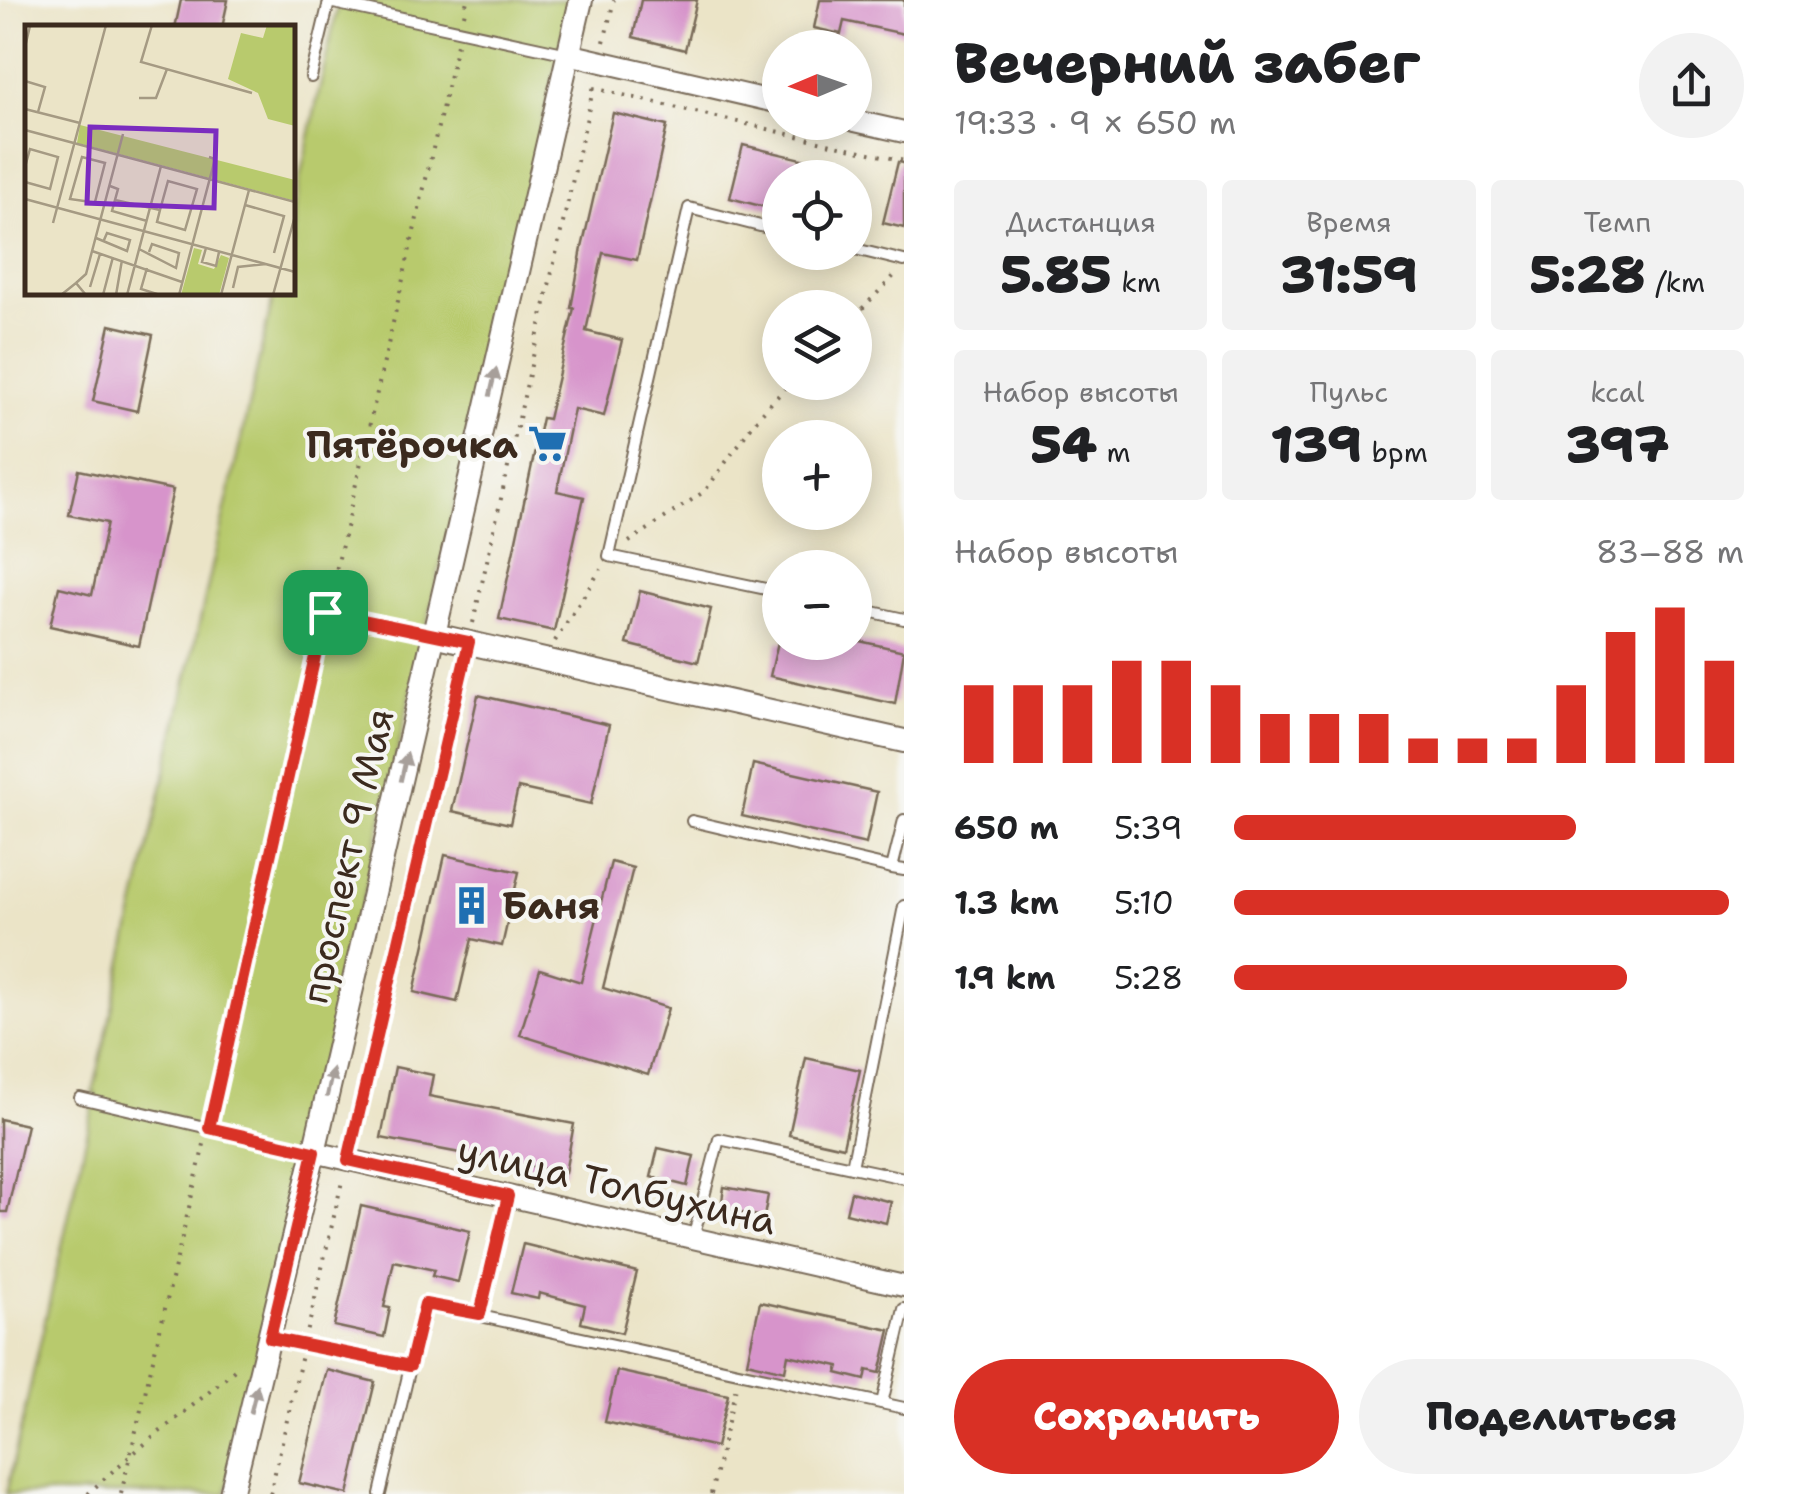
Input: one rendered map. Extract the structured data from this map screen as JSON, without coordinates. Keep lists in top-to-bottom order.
{
  "streets": {
    "street": ["проспект 9 Мая", "улица Толбухина"]
  },
  "crossings": [
    ["проспект 9 Мая", "улица Толбухина"]
  ],
  "one_way": ["проспект 9 Мая"],
  "places": {
    "supermarket": ["Пятёрочка"],
    "building": ["Баня"]
  },
  "north": "left",
  "page": {
    "heading": ["Вечерний забег", "19:33 · 9 × 650 m"],
    "map_buttons": ["+", "−"],
    "stats": [
      ["Дистанция", "5.85 km"],
      ["Время", "31:59"],
      ["Темп", "5:28 /km"],
      ["Набор высоты", "54 m"],
      ["Пульс", "139 bpm"],
      ["kcal", "397"]
    ],
    "chart": ["Набор высоты", "83–88 m"],
    "list": [
      {
        "name": "650 m",
        "note": "5:39"
      },
      {
        "name": "1.3 km",
        "note": "5:10"
      },
      {
        "name": "1.9 km",
        "note": "5:28"
      }
    ],
    "buttons": ["Сохранить", "Поделиться"]
  }
}
